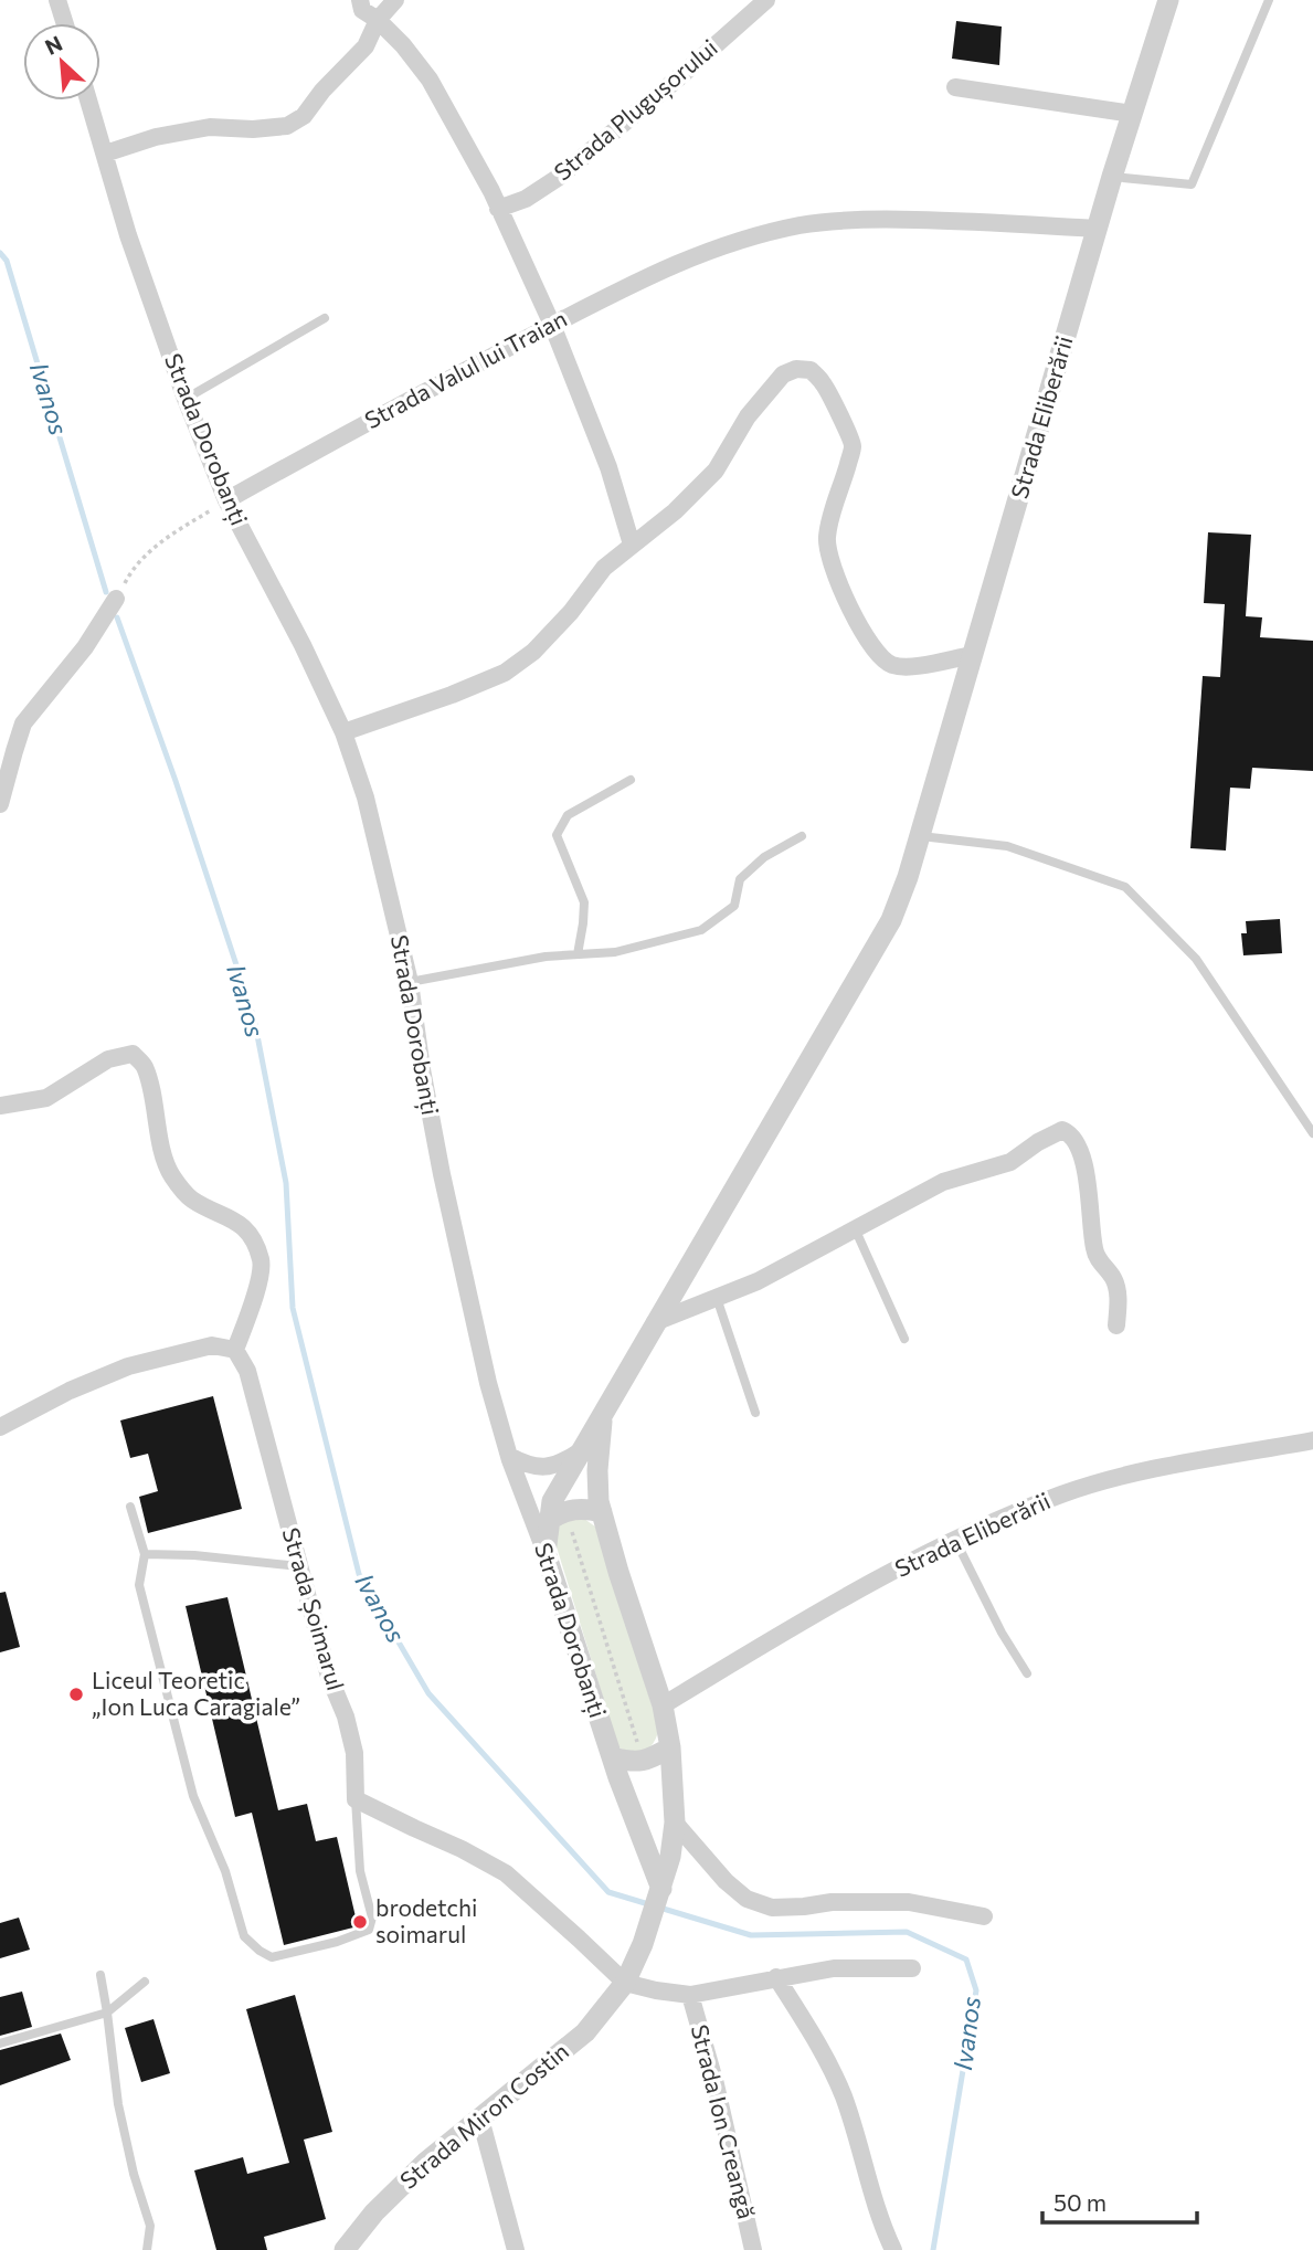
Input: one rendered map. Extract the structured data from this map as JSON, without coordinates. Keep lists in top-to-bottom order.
{
  "streets": {
    "street": [
      "Strada Plugușorului",
      "Strada Valul lui Traian",
      "Strada Eliberării",
      "Strada Dorobanți",
      "Strada Șoimarul",
      "Strada Miron Costin",
      "Strada Ion Creangă"
    ]
  },
  "crossings": [
    ["Strada Valul lui Traian", "Strada Eliberării"],
    ["Strada Valul lui Traian", "Strada Dorobanți"],
    ["Strada Eliberării", "Strada Dorobanți"]
  ],
  "water": ["Ivanos"],
  "places": ["Liceul Teoretic „Ion Luca Caragiale”", "brodetchi soimarul"],
  "scale_bar": "50 m",
  "north": "top left"
}
